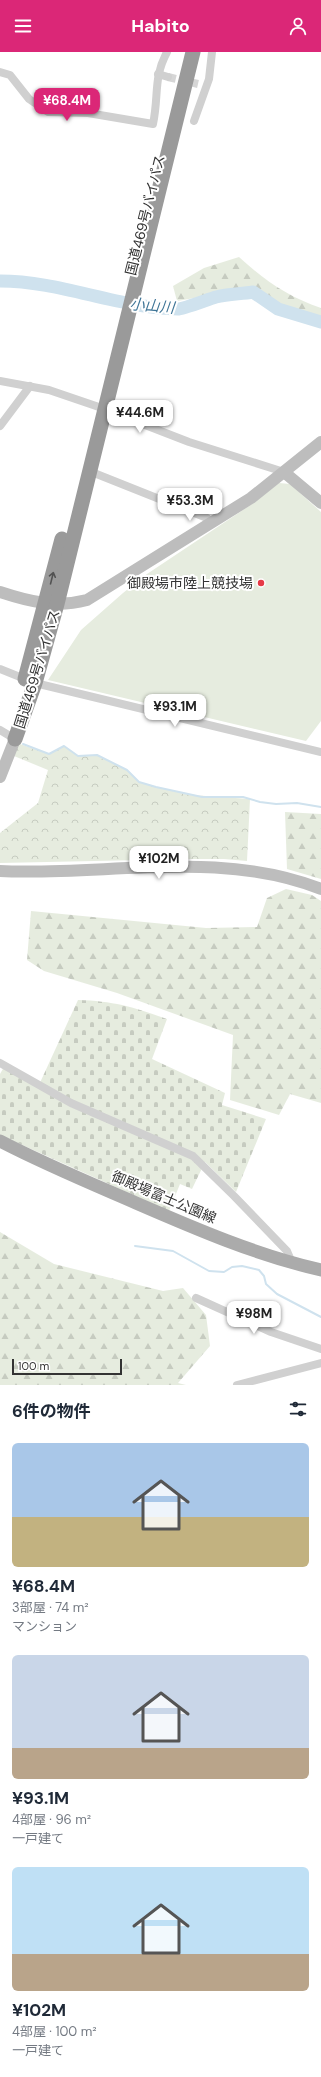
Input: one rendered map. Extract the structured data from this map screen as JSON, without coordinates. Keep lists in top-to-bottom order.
{
  "streets": {
    "highway": ["国道469号バイパス"],
    "main road": ["御殿場富士公園線"]
  },
  "water": ["小山川"],
  "places": ["御殿場市陸上競技場"],
  "scale_bar": "100 m",
  "page": {
    "header": "Habito",
    "price": [
      "¥68.4M",
      "¥44.6M",
      "¥53.3M",
      "¥93.1M",
      "¥102M",
      "¥98M"
    ],
    "scale": "100 m",
    "heading": "6件の物件",
    "list": [
      {
        "name": "¥68.4M",
        "note": "3部屋 · 74 m² · マンション"
      },
      {
        "name": "¥93.1M",
        "note": "4部屋 · 96 m² · 一戸建て"
      },
      {
        "name": "¥102M",
        "note": "4部屋 · 100 m² · 一戸建て"
      }
    ]
  }
}
